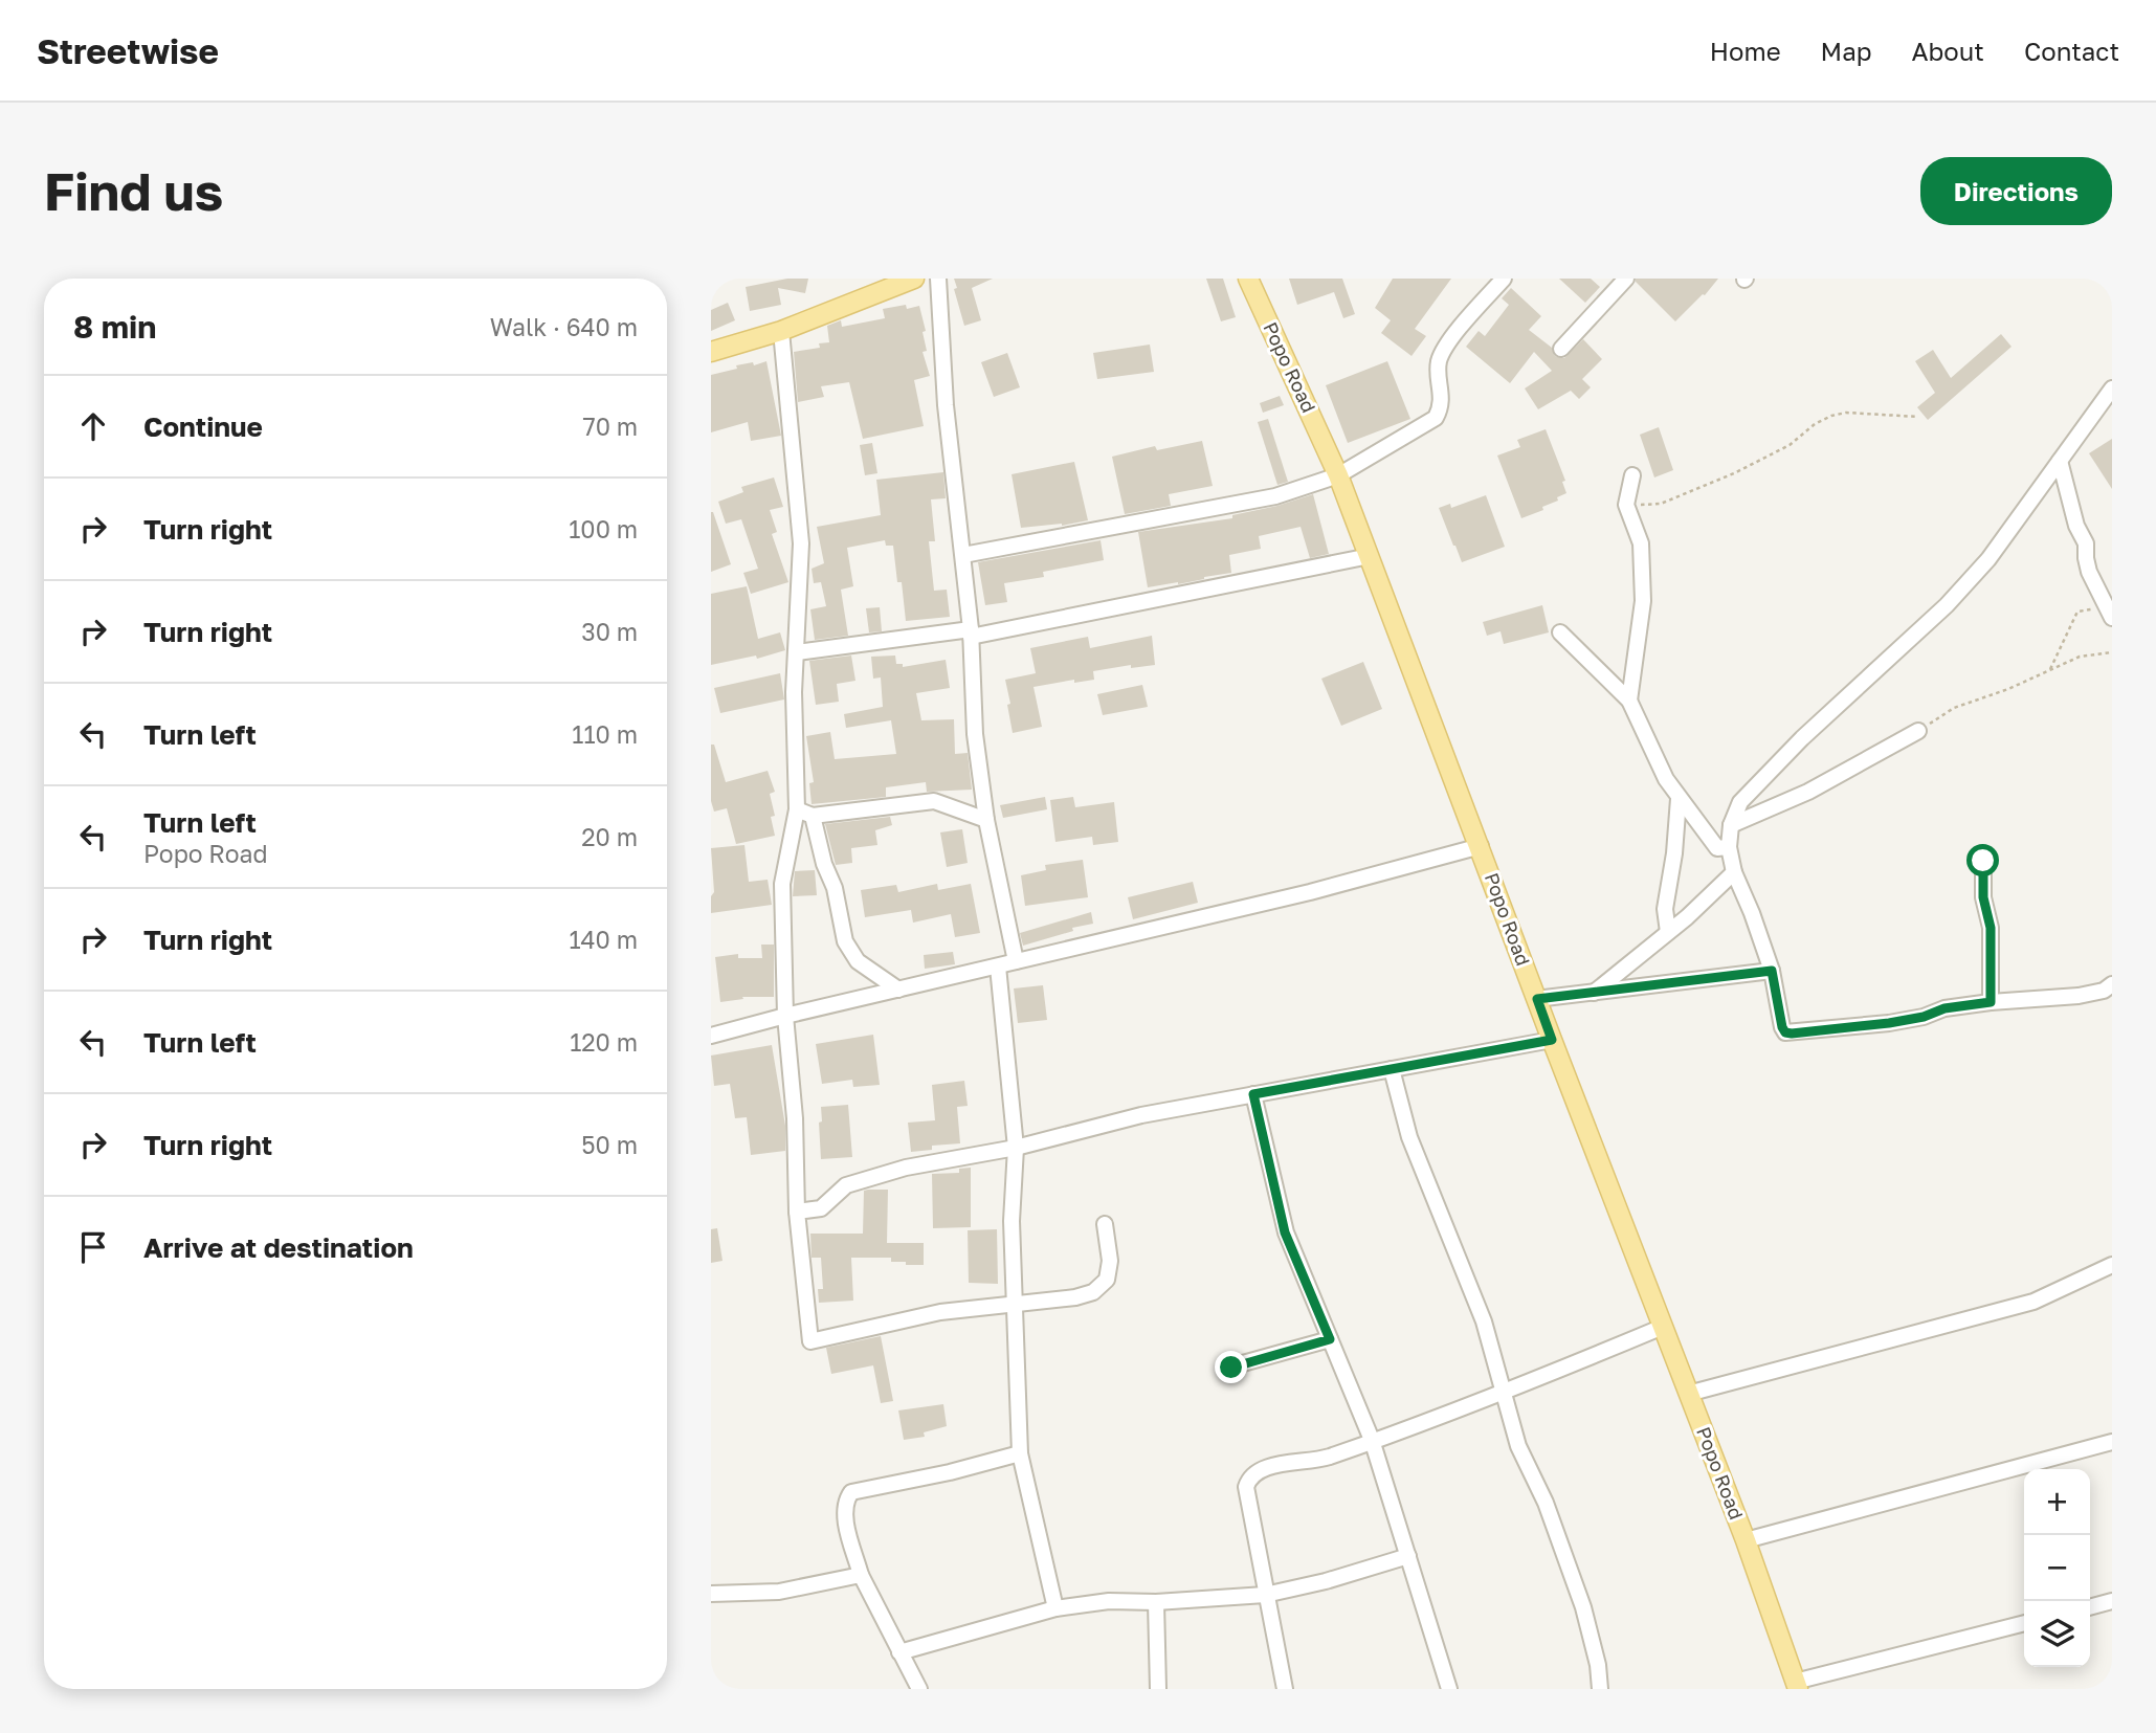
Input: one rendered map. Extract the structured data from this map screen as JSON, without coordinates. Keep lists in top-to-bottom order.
{
  "streets": {
    "main road": ["Popo Road"]
  },
  "page": {
    "header": "Streetwise",
    "nav": [
      "Home",
      "Map",
      "About",
      "Contact"
    ],
    "buttons": "Directions",
    "title": "Find us",
    "heading": ["8 min", "Walk · 640 m"],
    "list": [
      ["Continue", "70 m"],
      ["Turn right", "100 m"],
      ["Turn right", "30 m"],
      ["Turn left", "110 m"],
      ["Turn left", "Popo Road", "20 m"],
      ["Turn right", "140 m"],
      ["Turn left", "120 m"],
      ["Turn right", "50 m"],
      "Arrive at destination"
    ],
    "map_buttons": ["+", "−"]
  }
}
